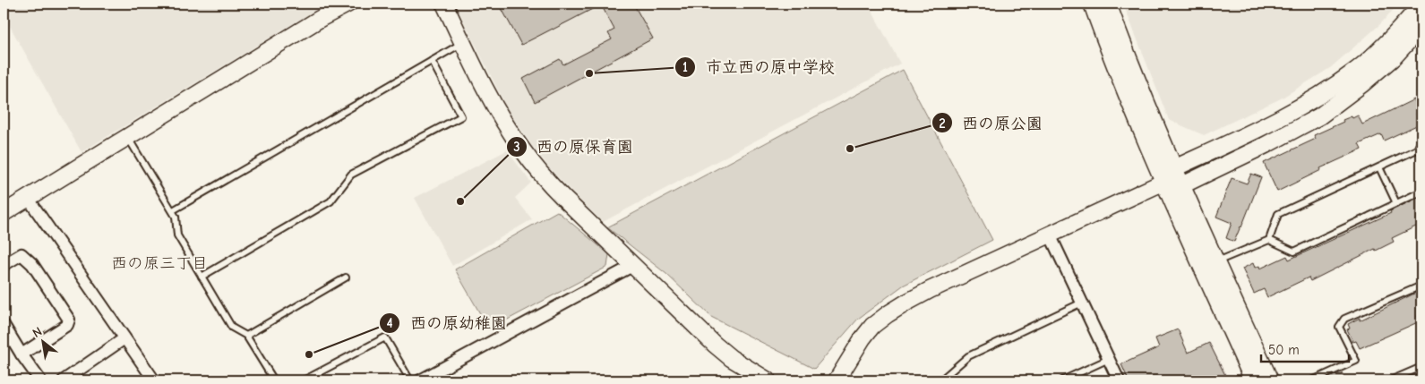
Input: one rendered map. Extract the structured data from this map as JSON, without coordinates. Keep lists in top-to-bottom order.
{
  "districts": ["西の原三丁目"],
  "places": [
    "市立西の原中学校",
    "西の原公園",
    "西の原保育園",
    "西の原幼稚園"
  ],
  "scale_bar": "50 m",
  "north": "top left"
}
